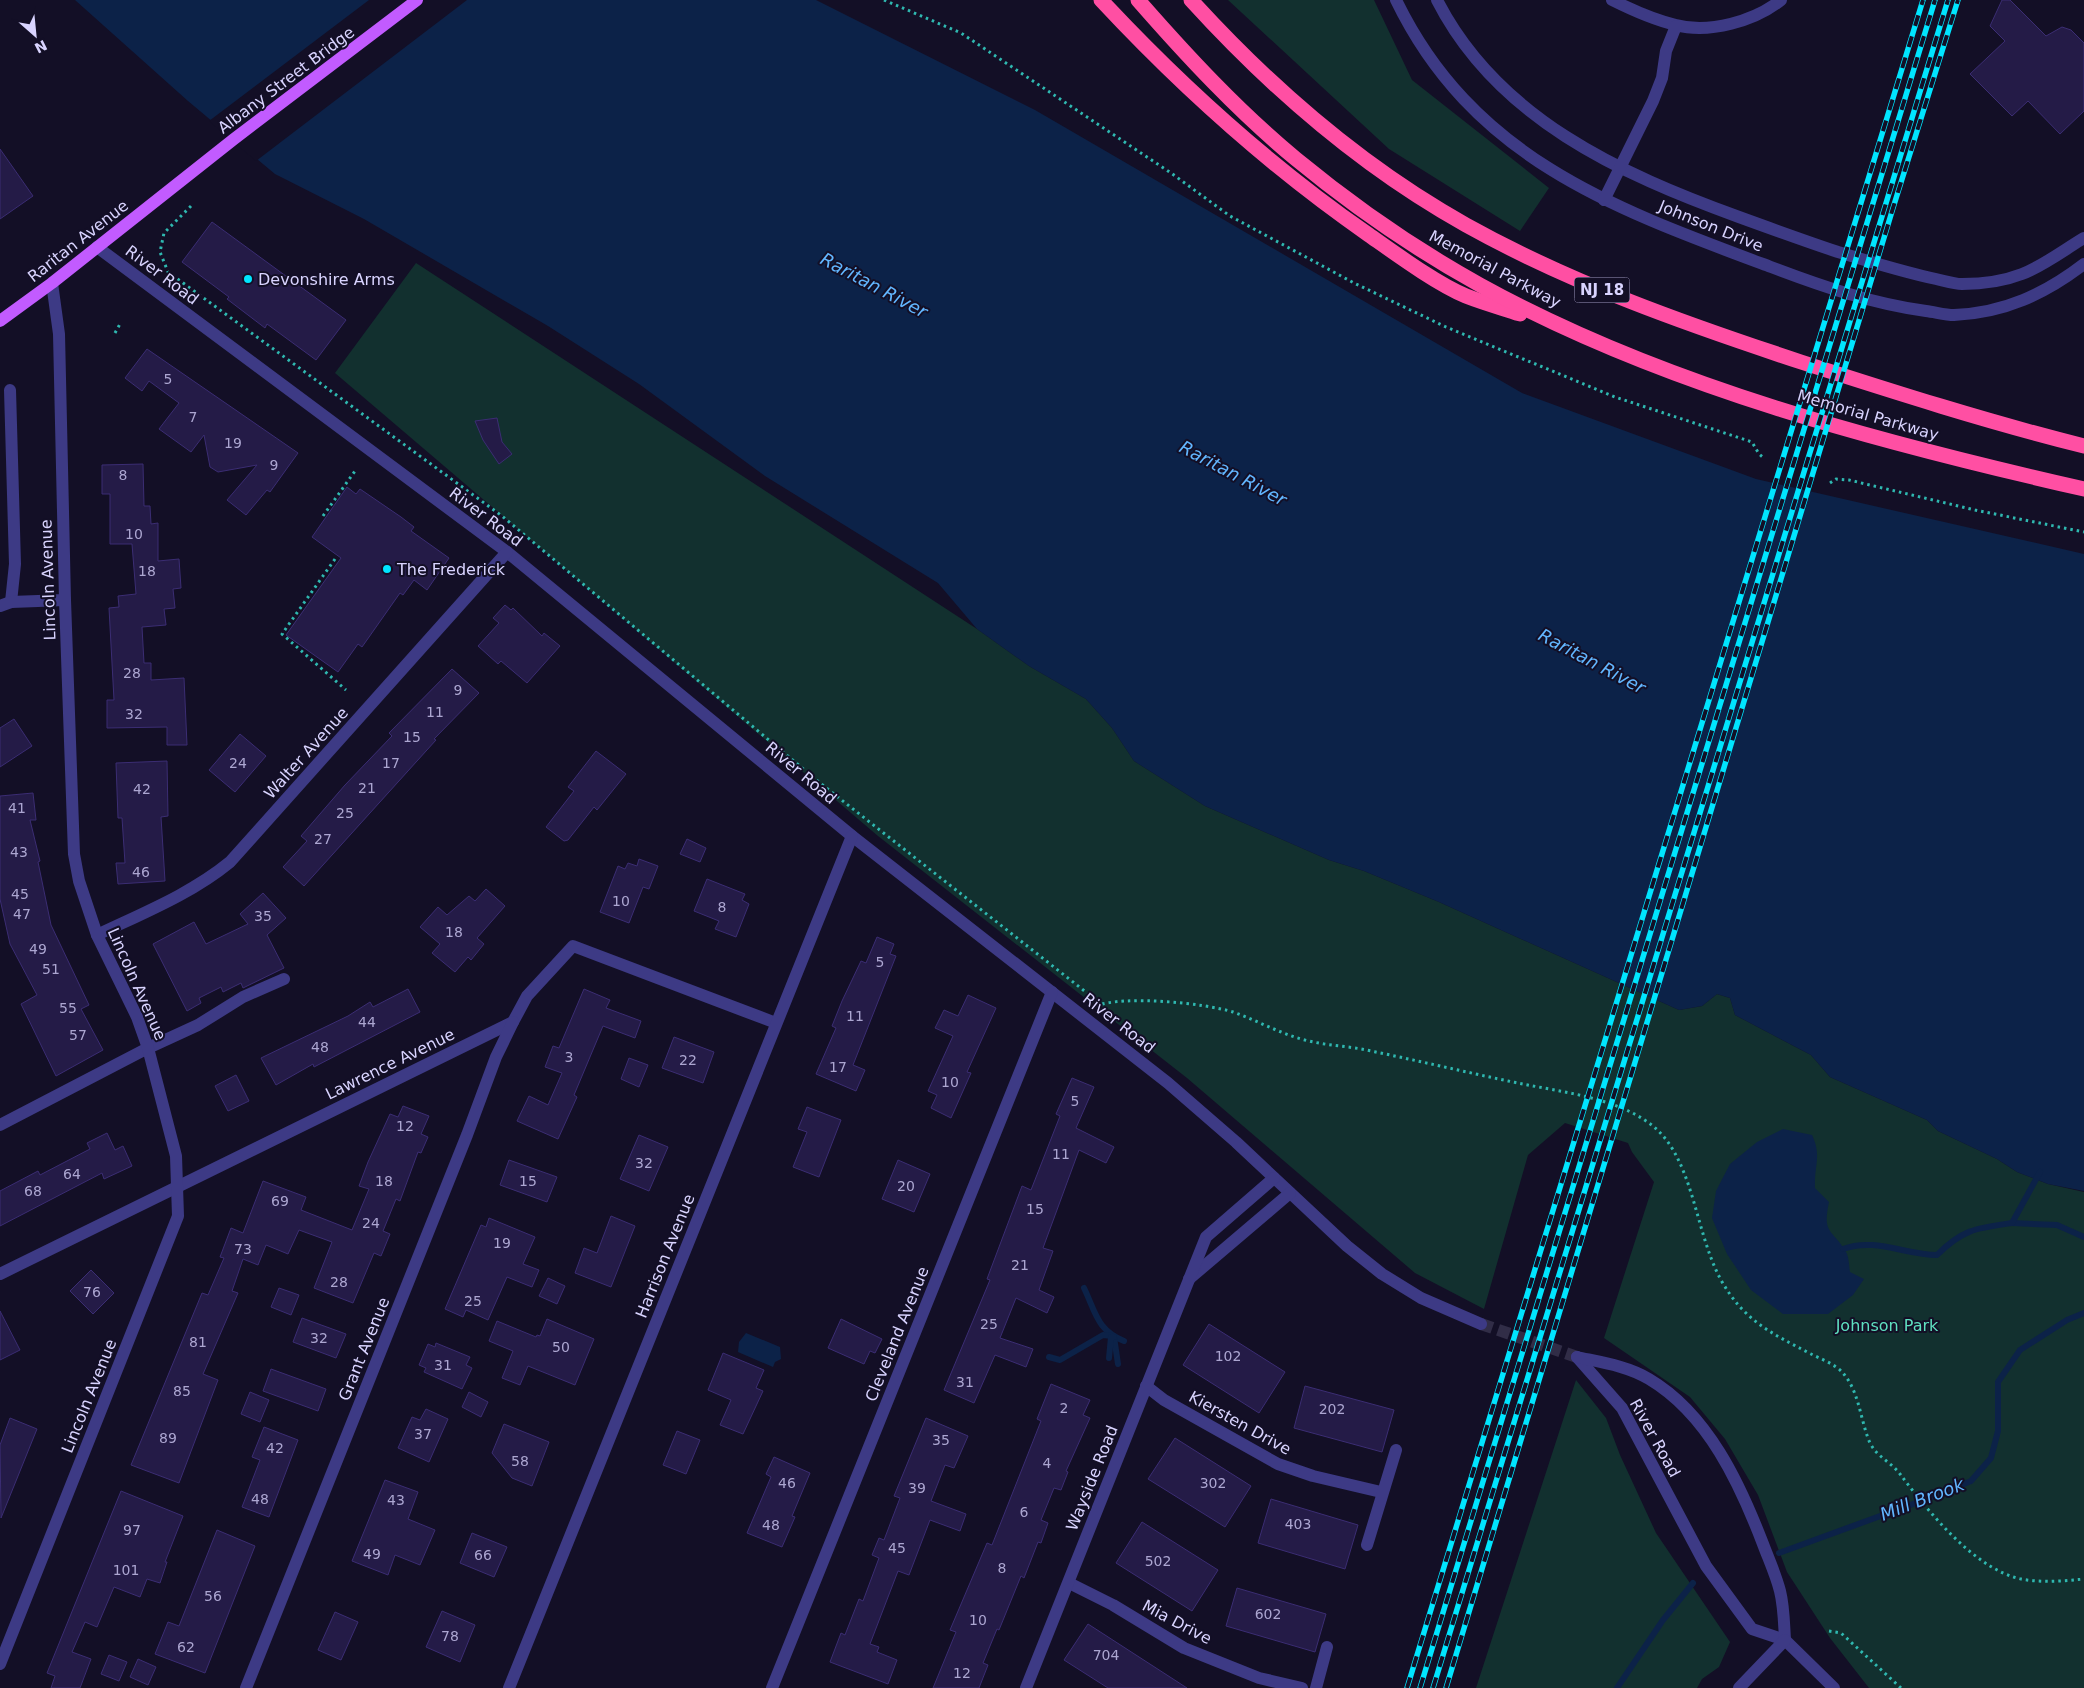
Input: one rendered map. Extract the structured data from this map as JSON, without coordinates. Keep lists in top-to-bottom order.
{
  "streets": {
    "highway": ["Memorial Parkway", "NJ 18"],
    "main road": ["Albany Street Bridge", "Raritan Avenue"],
    "street": [
      "Johnson Drive",
      "River Road",
      "Lincoln Avenue",
      "Walter Avenue",
      "Lawrence Avenue",
      "Harrison Avenue",
      "Cleveland Avenue",
      "Grant Avenue",
      "Kiersten Drive",
      "Wayside Road",
      "Mia Drive"
    ]
  },
  "crossings": [
    ["Albany Street Bridge", "Raritan Avenue"],
    ["Raritan Avenue", "River Road"],
    ["Raritan Avenue", "Lincoln Avenue"],
    ["River Road", "Walter Avenue"],
    ["River Road", "Harrison Avenue"],
    ["River Road", "Cleveland Avenue"],
    ["River Road", "Wayside Road"],
    ["Lincoln Avenue", "Walter Avenue"],
    ["Lincoln Avenue", "Lawrence Avenue"],
    ["Lawrence Avenue", "Grant Avenue"],
    ["Kiersten Drive", "Wayside Road"],
    ["Wayside Road", "Mia Drive"]
  ],
  "water": ["Raritan River", "Mill Brook"],
  "parks": ["Johnson Park"],
  "places": ["Devonshire Arms", "The Frederick"],
  "house_numbers": [
    "5",
    "7",
    "19",
    "9",
    "8",
    "10",
    "18",
    "28",
    "9",
    "11",
    "32",
    "15",
    "24",
    "17",
    "21",
    "42",
    "41",
    "25",
    "27",
    "43",
    "46",
    "45",
    "10",
    "8",
    "47",
    "35",
    "18",
    "49",
    "5",
    "51",
    "55",
    "11",
    "44",
    "57",
    "48",
    "3",
    "22",
    "17",
    "10",
    "5",
    "12",
    "11",
    "32",
    "64",
    "18",
    "15",
    "20",
    "68",
    "69",
    "15",
    "24",
    "19",
    "73",
    "21",
    "28",
    "76",
    "25",
    "25",
    "32",
    "81",
    "50",
    "102",
    "31",
    "31",
    "85",
    "2",
    "202",
    "37",
    "89",
    "35",
    "42",
    "58",
    "4",
    "46",
    "302",
    "39",
    "48",
    "43",
    "6",
    "403",
    "48",
    "97",
    "45",
    "49",
    "66",
    "502",
    "8",
    "101",
    "56",
    "602",
    "10",
    "78",
    "62",
    "704",
    "12"
  ],
  "north": "bottom right"
}
